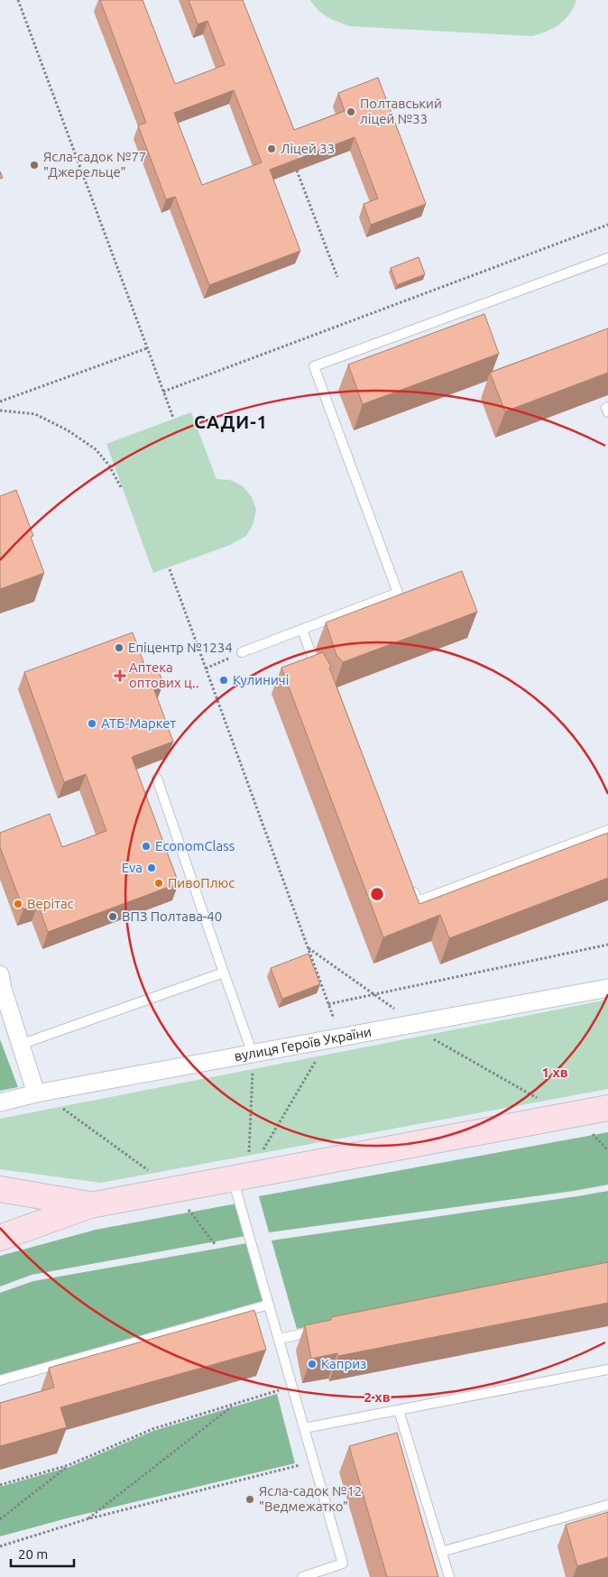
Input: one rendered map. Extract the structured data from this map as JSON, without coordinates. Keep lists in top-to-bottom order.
{
  "streets": {
    "street": ["вулиця Героїв України"]
  },
  "districts": ["САДИ-1"],
  "places": {
    "other": [
      "Полтавський ліцей №33",
      "Ліцей 33",
      "Ясла-садок №77 \"Джерельце\"",
      "Епіцентр №1234",
      "Кулиничі",
      "АТБ-Маркет",
      "EconomClass",
      "Eva",
      "ПивоПлюс",
      "Верітас",
      "ВПЗ Полтава-40",
      "Каприз",
      "Ясла-садок №12 \"Ведмежатко\""
    ],
    "health": ["Аптека оптових ц‥"]
  },
  "scale_bar": "20 m",
  "rings": ["1 хв", "2 хв"]
}
